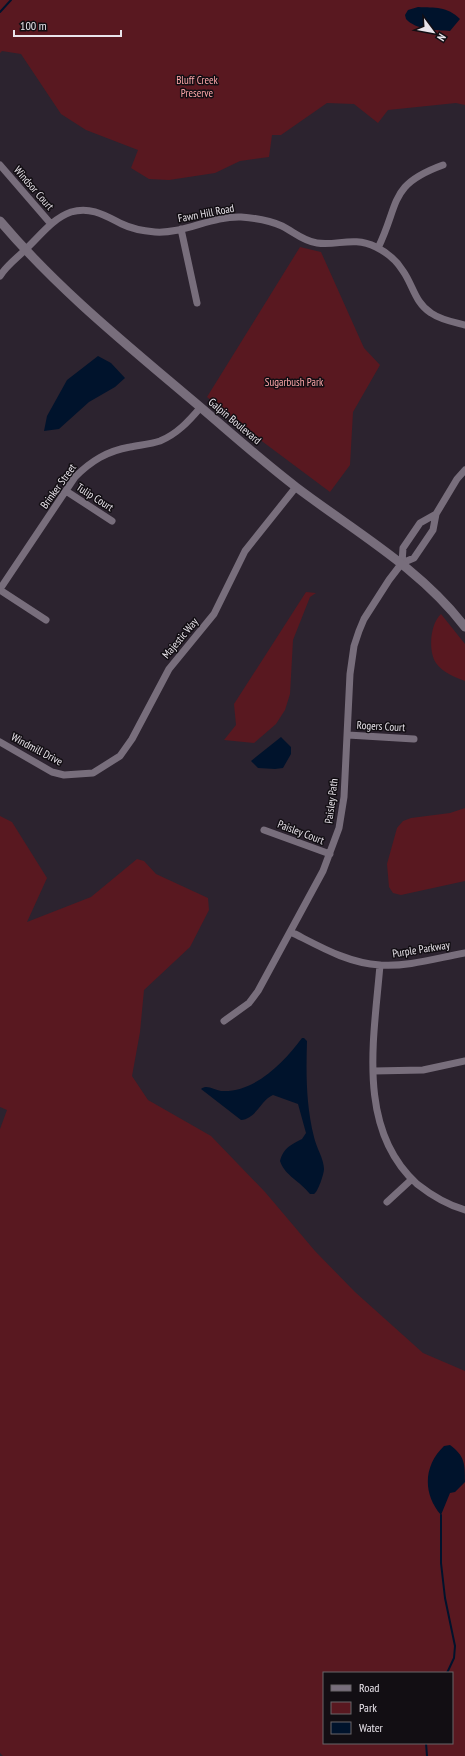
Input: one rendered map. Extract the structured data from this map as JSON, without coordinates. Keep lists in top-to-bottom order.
{
  "streets": {
    "street": [
      "Windsor Court",
      "Fawn Hill Road",
      "Galpin Boulevard",
      "Brinker Street",
      "Tulip Court",
      "Majestic Way",
      "Rogers Court",
      "Windmill Drive",
      "Paisley Path",
      "Paisley Court",
      "Purple Parkway"
    ]
  },
  "crossings": [
    ["Windsor Court", "Fawn Hill Road"],
    ["Fawn Hill Road", "Galpin Boulevard"],
    ["Galpin Boulevard", "Brinker Street"],
    ["Galpin Boulevard", "Majestic Way"],
    ["Galpin Boulevard", "Paisley Path"],
    ["Brinker Street", "Tulip Court"],
    ["Majestic Way", "Windmill Drive"],
    ["Rogers Court", "Paisley Path"],
    ["Paisley Path", "Paisley Court"],
    ["Paisley Path", "Purple Parkway"]
  ],
  "parks": ["Bluff Creek Preserve", "Sugarbush Park"],
  "legend": ["Road", "Park", "Water"],
  "scale_bar": "100 m",
  "north": "bottom right"
}
